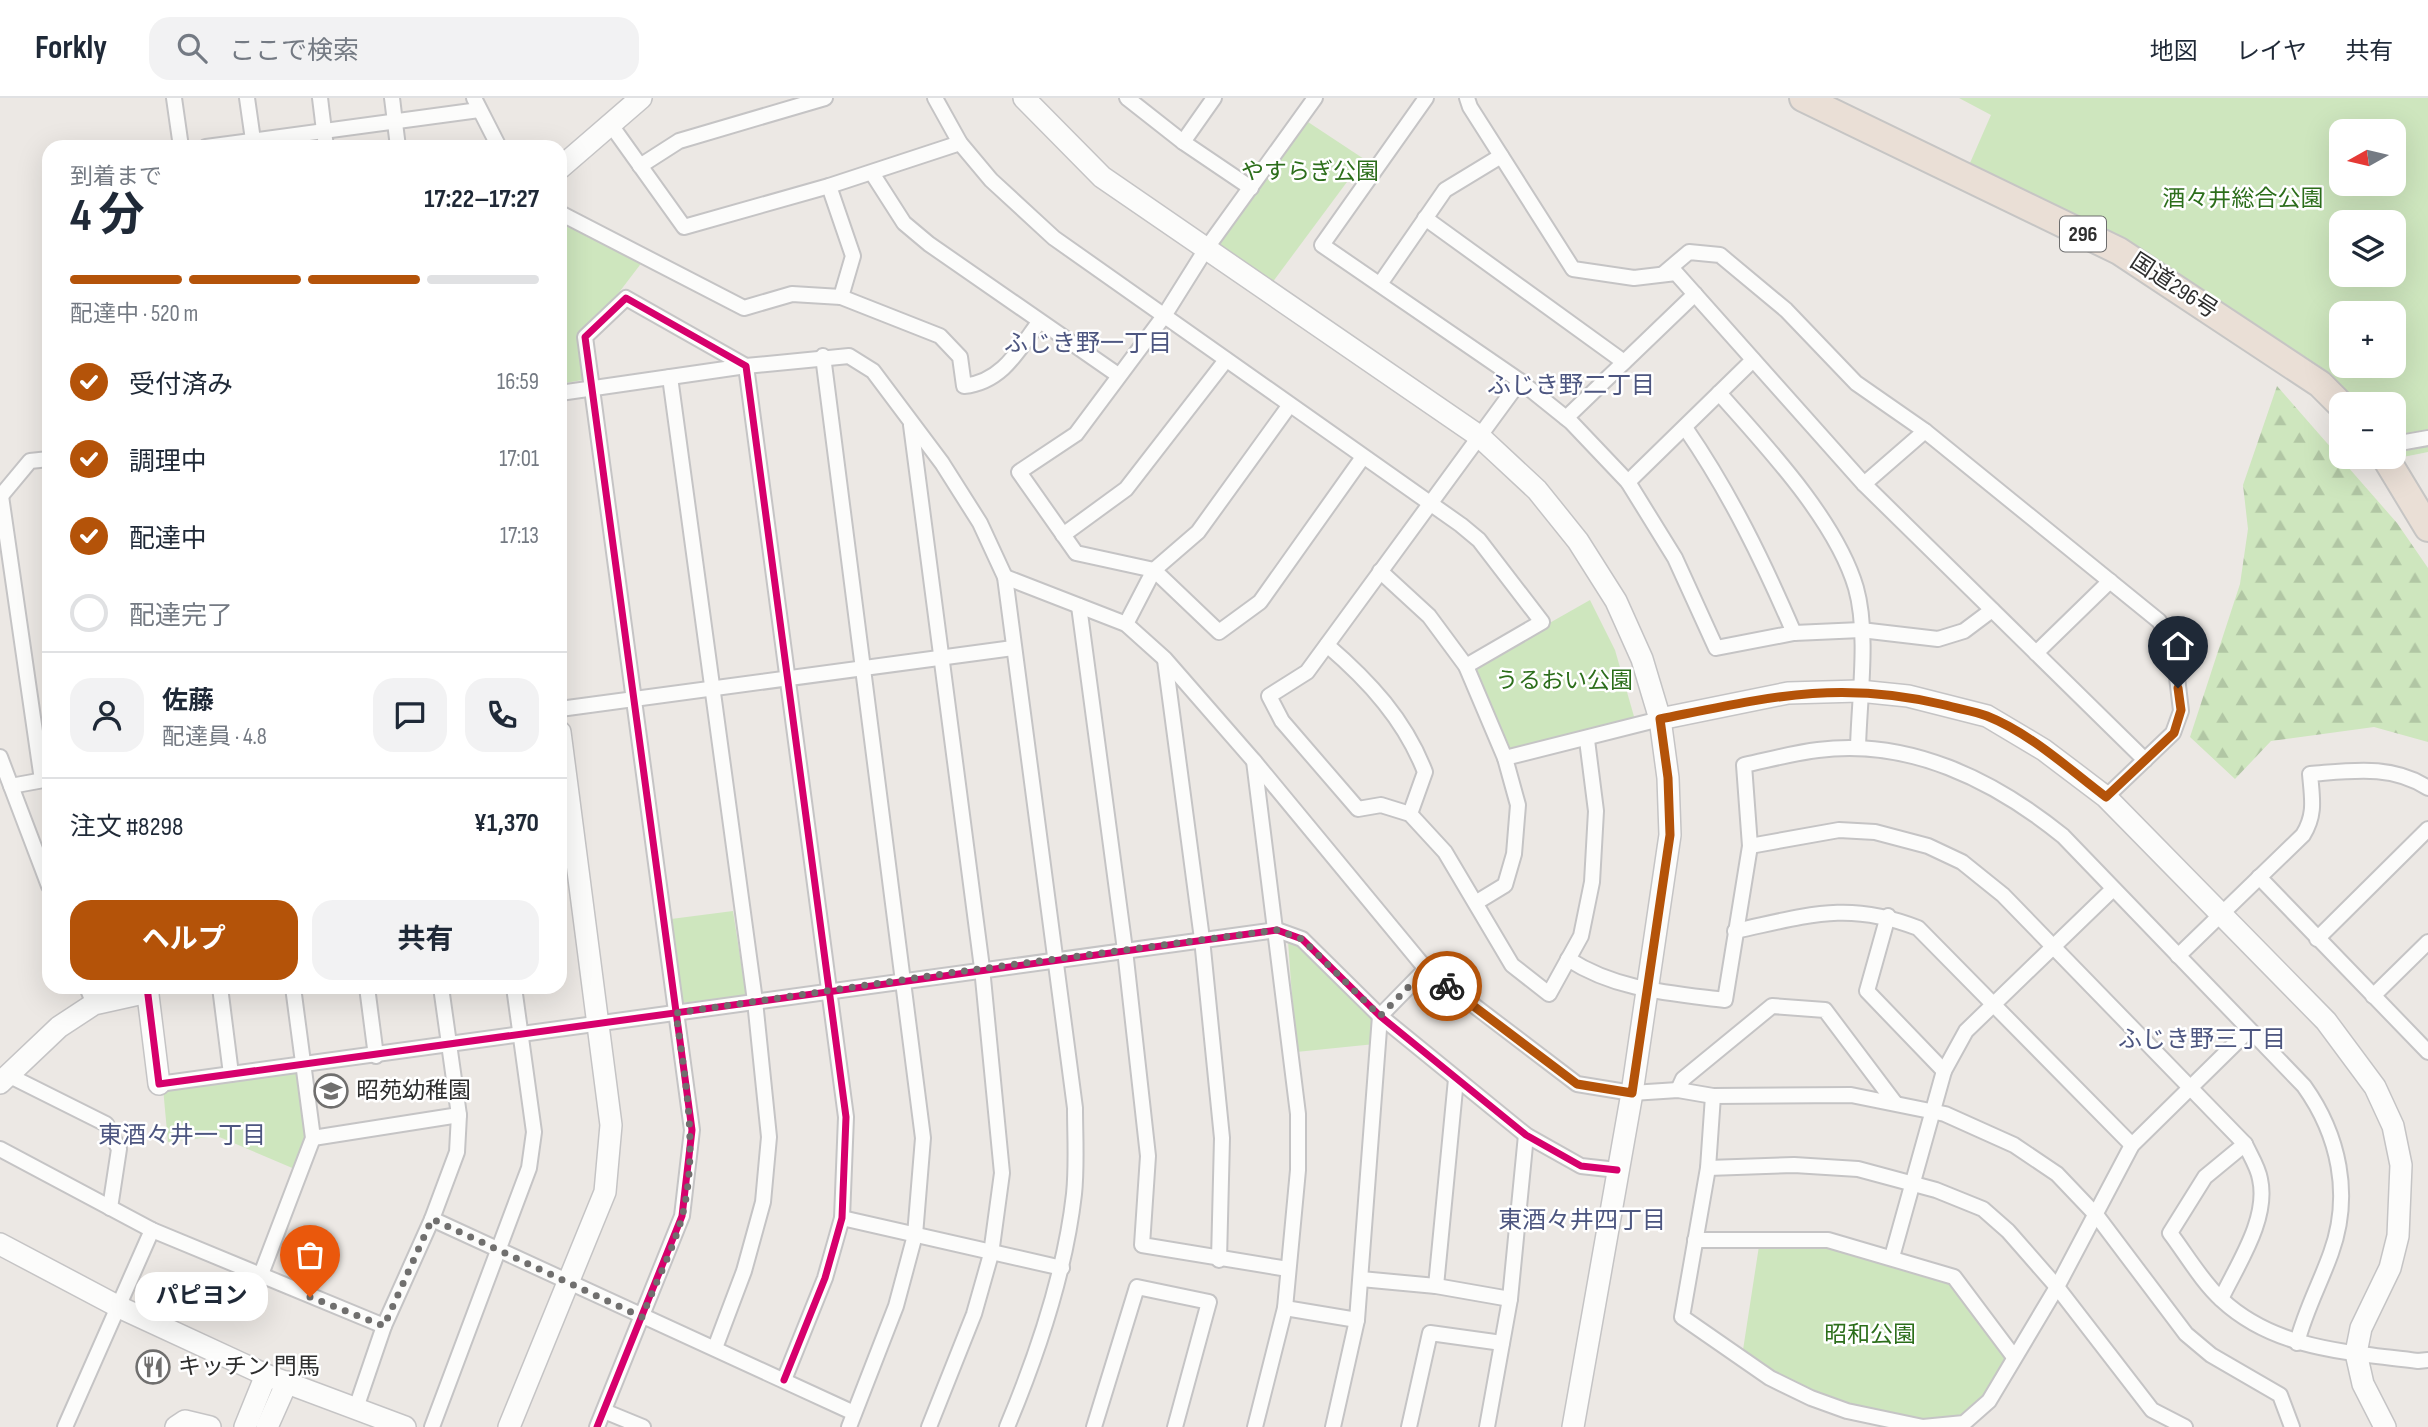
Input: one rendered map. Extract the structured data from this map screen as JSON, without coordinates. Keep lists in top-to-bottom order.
{
  "streets": {
    "highway": ["296", "国道296号"]
  },
  "districts": [
    "ふじき野一丁目",
    "ふじき野二丁目",
    "ふじき野三丁目",
    "東酒々井一丁目",
    "東酒々井四丁目"
  ],
  "parks": [
    "やすらぎ公園",
    "酒々井総合公園",
    "うるおい公園",
    "昭和公園"
  ],
  "places": {
    "school or university": ["昭苑幼稚園"],
    "other": ["パピヨン"],
    "restaurant": ["キッチン 門馬"]
  },
  "north": "left",
  "page": {
    "header": "Forkly",
    "search": "ここで検索",
    "nav": ["地図", "レイヤ", "共有"],
    "map_buttons": ["+", "−"],
    "heading": ["4 分", "到着まで", "17:22–17:27"],
    "panel": [
      "佐藤",
      "配達員 · 4.8",
      "注文 #8298",
      "¥1,370"
    ],
    "bar": "配達中 · 520 m",
    "list": [
      ["受付済み", "16:59"],
      ["調理中", "17:01"],
      ["配達中", "17:13"],
      "配達完了"
    ],
    "buttons": ["ヘルプ", "共有"],
    "bubble": "パピヨン"
  }
}
